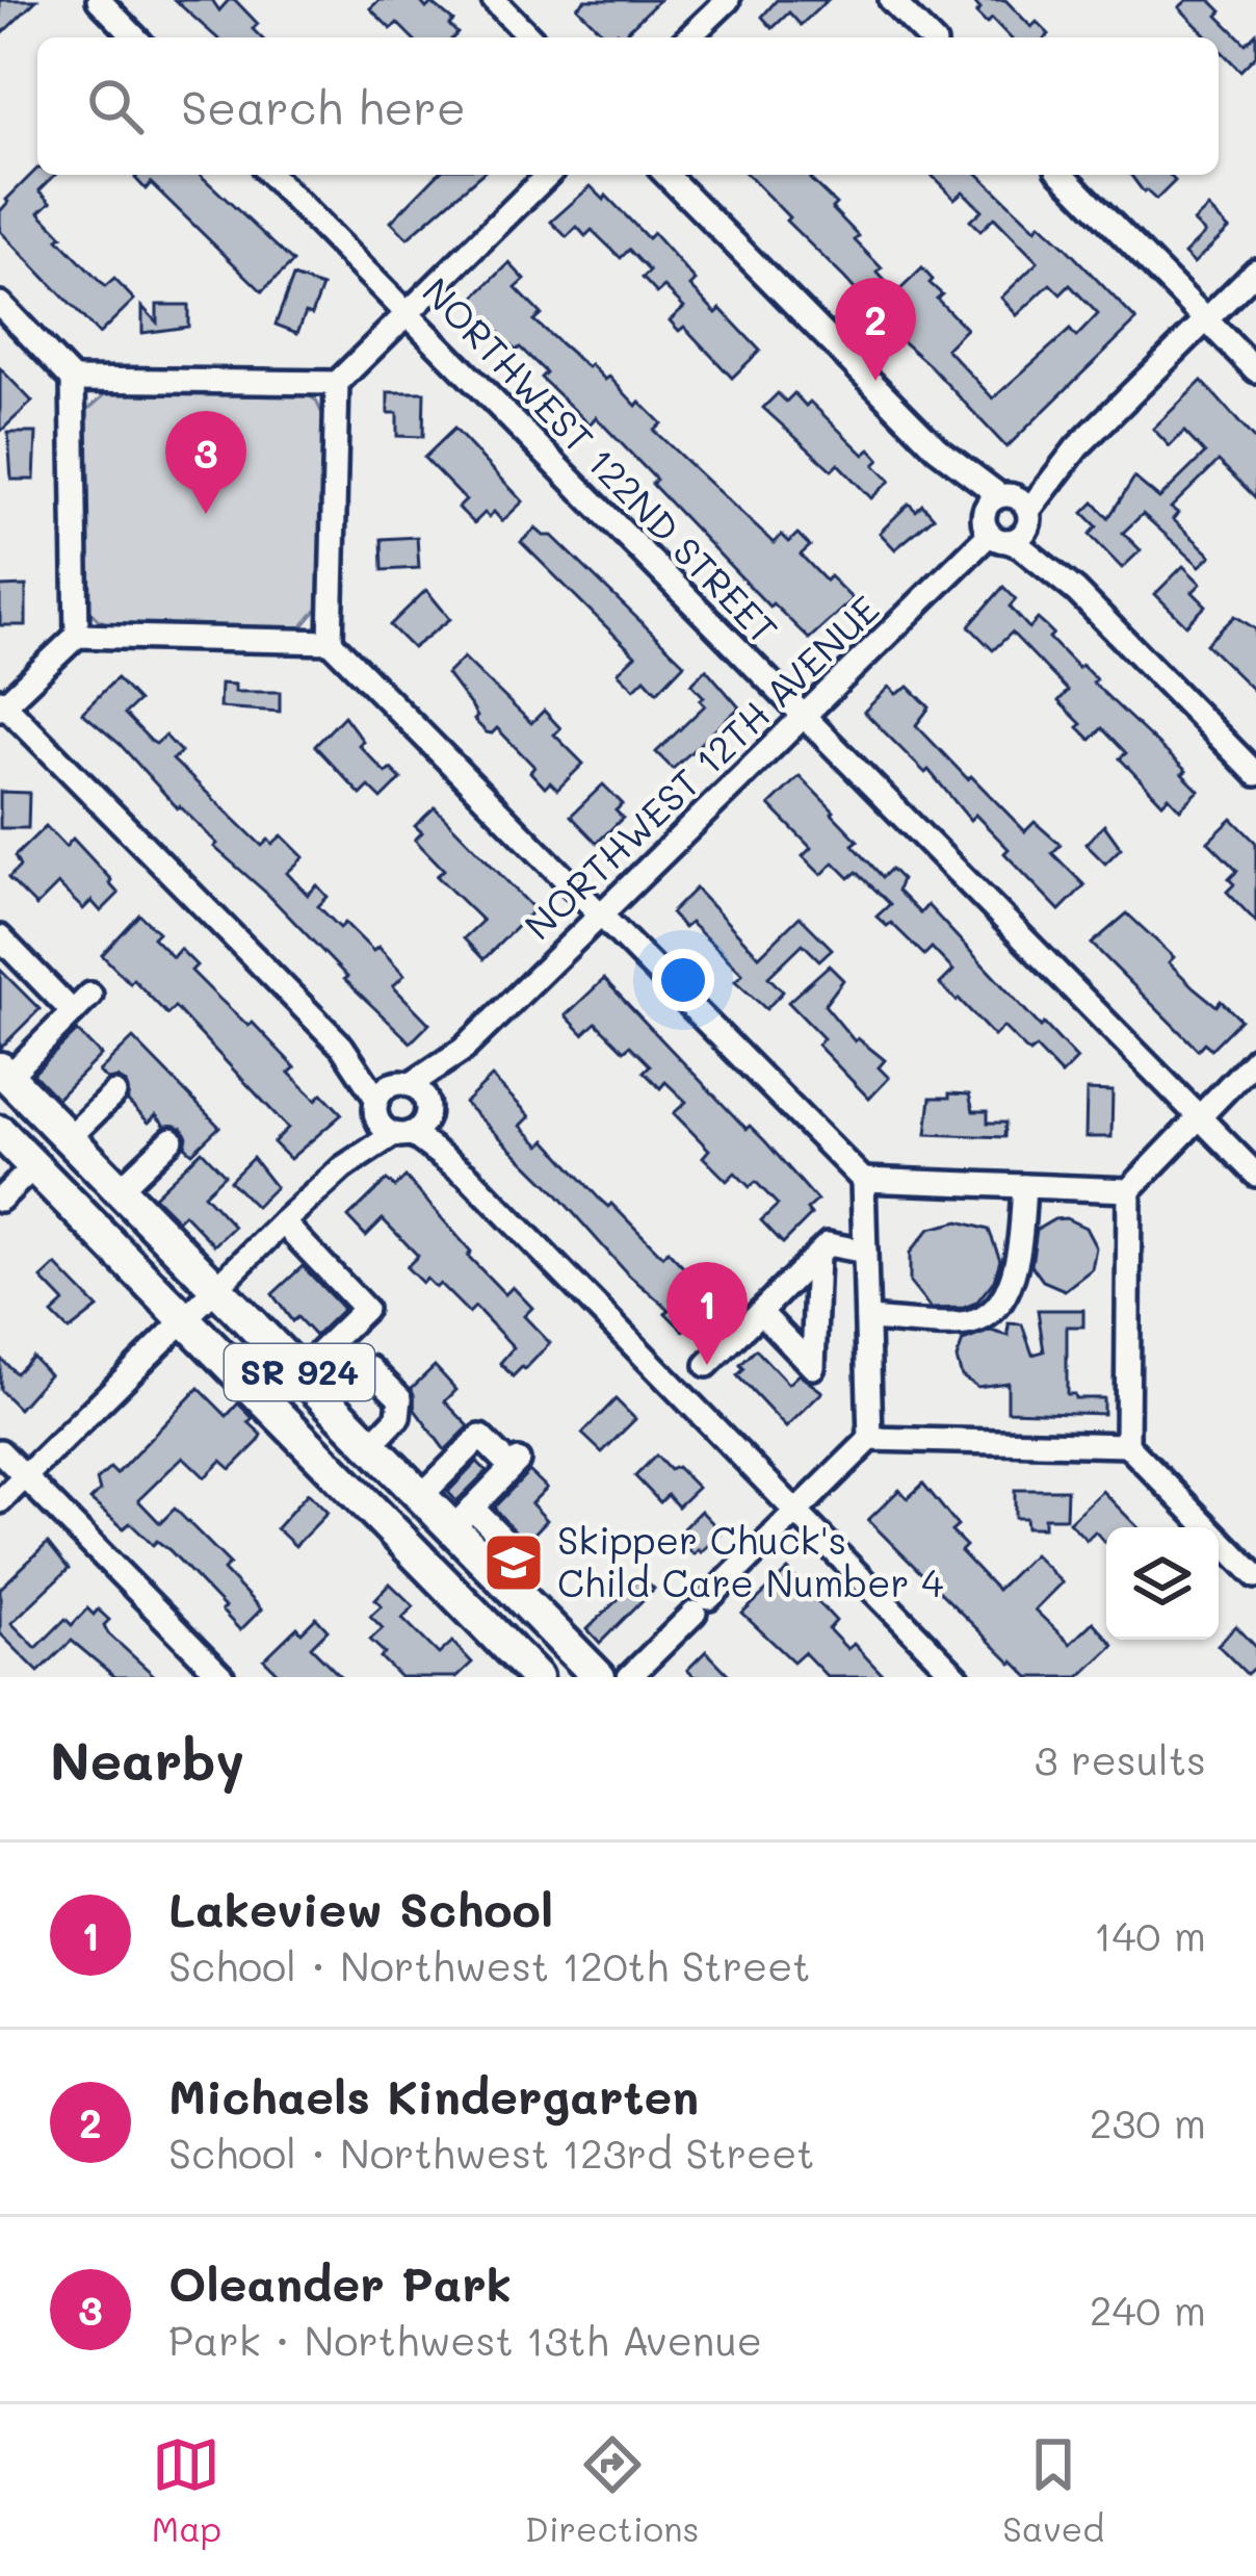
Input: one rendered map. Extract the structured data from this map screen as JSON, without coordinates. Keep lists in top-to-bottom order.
{
  "streets": {
    "highway": ["SR 924"],
    "street": ["NORTHWEST 122ND STREET", "NORTHWEST 12TH AVENUE"]
  },
  "crossings": [
    ["NORTHWEST 122ND STREET", "NORTHWEST 12TH AVENUE"],
    ["NORTHWEST 12TH AVENUE", "SR 924"]
  ],
  "places": {
    "school or university": ["Skipper Chuck's Child Care Number 4"]
  },
  "page": {
    "search": "Search here",
    "pins": ["2", "3", "1"],
    "heading": ["Nearby", "3 results"],
    "list": [
      {
        "mark": "1",
        "name": "Lakeview School",
        "note": "School · Northwest 120th Street",
        "value": "140 m"
      },
      {
        "mark": "2",
        "name": "Michaels Kindergarten",
        "note": "School · Northwest 123rd Street",
        "value": "230 m"
      },
      {
        "mark": "3",
        "name": "Oleander Park",
        "note": "Park · Northwest 13th Avenue",
        "value": "240 m"
      }
    ],
    "nav": ["Map", "Directions", "Saved"]
  }
}
